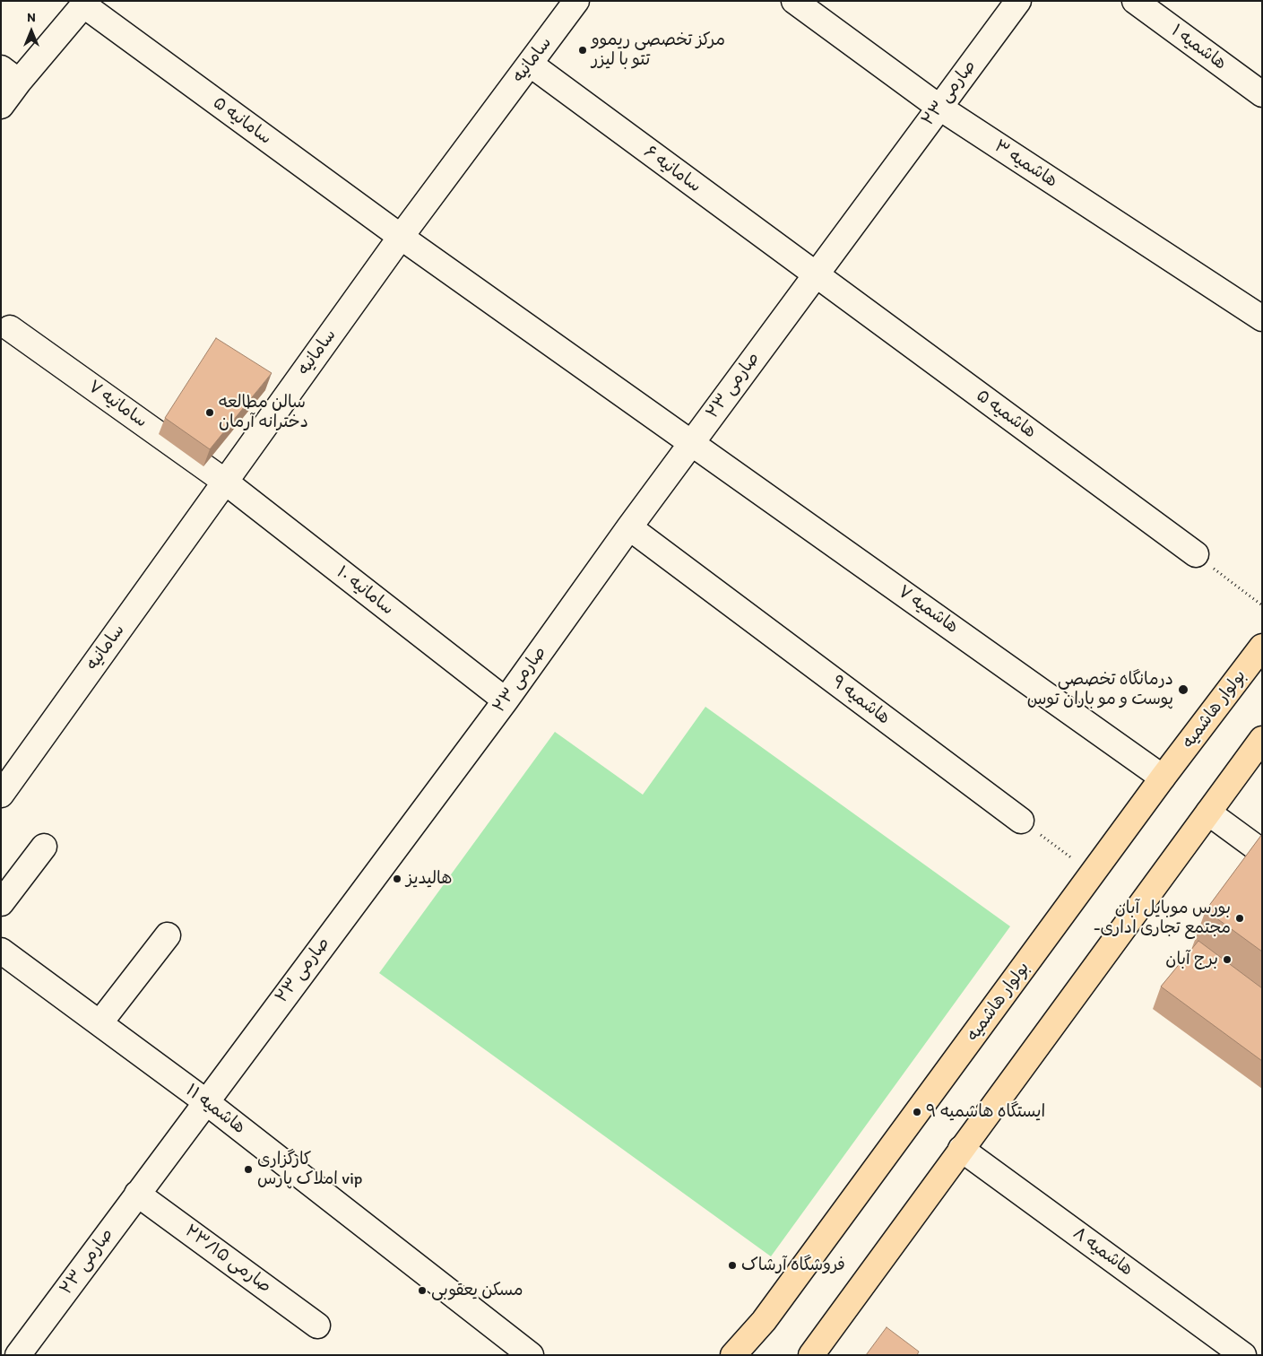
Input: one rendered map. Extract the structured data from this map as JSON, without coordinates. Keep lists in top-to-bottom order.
{
  "streets": {
    "main road": ["بولوار هاشمیه"],
    "street": [
      "هاشمیه ۱",
      "سامانیه",
      "صارمی ۲۳",
      "سامانیه ۵",
      "هاشمیه ۳",
      "سامانیه ۶",
      "سامانیه ۷",
      "هاشمیه ۵",
      "سامانیه ۱۰",
      "هاشمیه ۷",
      "هاشمیه ۹",
      "هاشمیه ۱۱",
      "هاشمیه ۸",
      "صارمی ۲۳/۱۵"
    ]
  },
  "crossings": [
    ["سامانیه", "سامانیه ۵"],
    ["سامانیه", "سامانیه ۶"],
    ["سامانیه", "سامانیه ۷"],
    ["سامانیه", "سامانیه ۱۰"],
    ["صارمی ۲۳", "سامانیه ۵"],
    ["صارمی ۲۳", "هاشمیه ۳"],
    ["صارمی ۲۳", "سامانیه ۶"],
    ["صارمی ۲۳", "هاشمیه ۵"],
    ["صارمی ۲۳", "سامانیه ۱۰"],
    ["صارمی ۲۳", "هاشمیه ۷"],
    ["صارمی ۲۳", "هاشمیه ۹"],
    ["صارمی ۲۳", "هاشمیه ۱۱"],
    ["صارمی ۲۳", "صارمی ۲۳/۱۵"],
    ["سامانیه ۵", "هاشمیه ۷"],
    ["سامانیه ۶", "هاشمیه ۵"],
    ["سامانیه ۷", "سامانیه ۱۰"],
    ["هاشمیه ۷", "بولوار هاشمیه"]
  ],
  "places": [
    "مرکز تخصصی ریموو تتو با لیزر",
    "سالن مطالعه دخترانه آرمان",
    "درمانگاه تخصصی پوست و مو باران توس",
    "هالیدیز",
    "بورس موبایل آبان -مجتمع تجاری اداری",
    "برج آبان",
    "ایستگاه هاشمیه ۹",
    "کارگزاری املاک پارس vip",
    "فروشگاه آرشاک",
    "مسکن یعقوبی"
  ],
  "north": "top"
}
